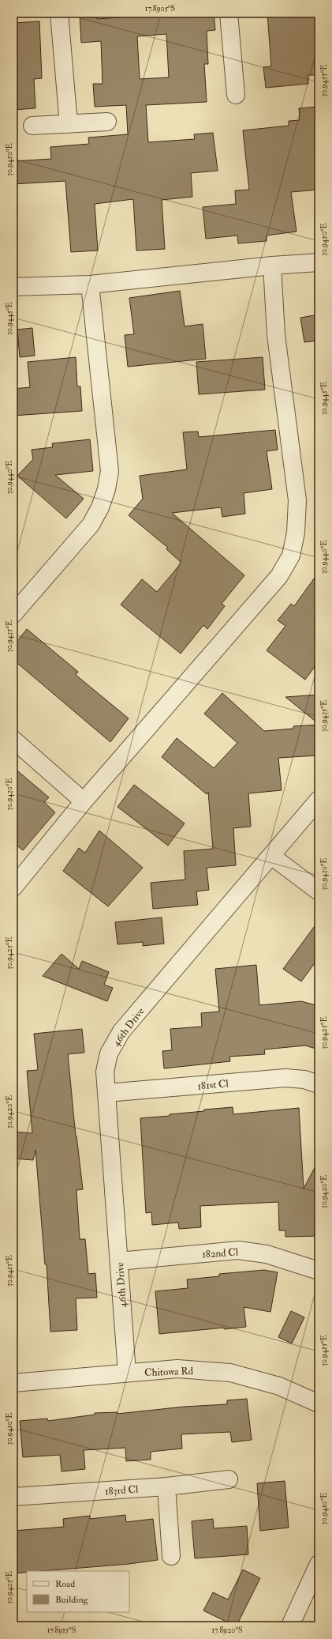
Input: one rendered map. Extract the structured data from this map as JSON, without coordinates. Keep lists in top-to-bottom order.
{
  "streets": {
    "street": [
      "46th Drive",
      "181st Cl",
      "182nd Cl",
      "Chitowa Rd",
      "183rd Cl"
    ]
  },
  "crossings": [
    ["46th Drive", "181st Cl"],
    ["46th Drive", "182nd Cl"],
    ["46th Drive", "Chitowa Rd"]
  ],
  "legend": ["Road", "Building"],
  "coordinates": [
    "17.8905°S",
    "30.9455°E",
    "30.9450°E",
    "30.9445°E",
    "30.9440°E",
    "30.9435°E",
    "30.9430°E",
    "30.9425°E",
    "30.9420°E",
    "30.9415°E",
    "30.9410°E",
    "30.9405°E",
    "17.8915°S",
    "17.8920°S"
  ]
}
